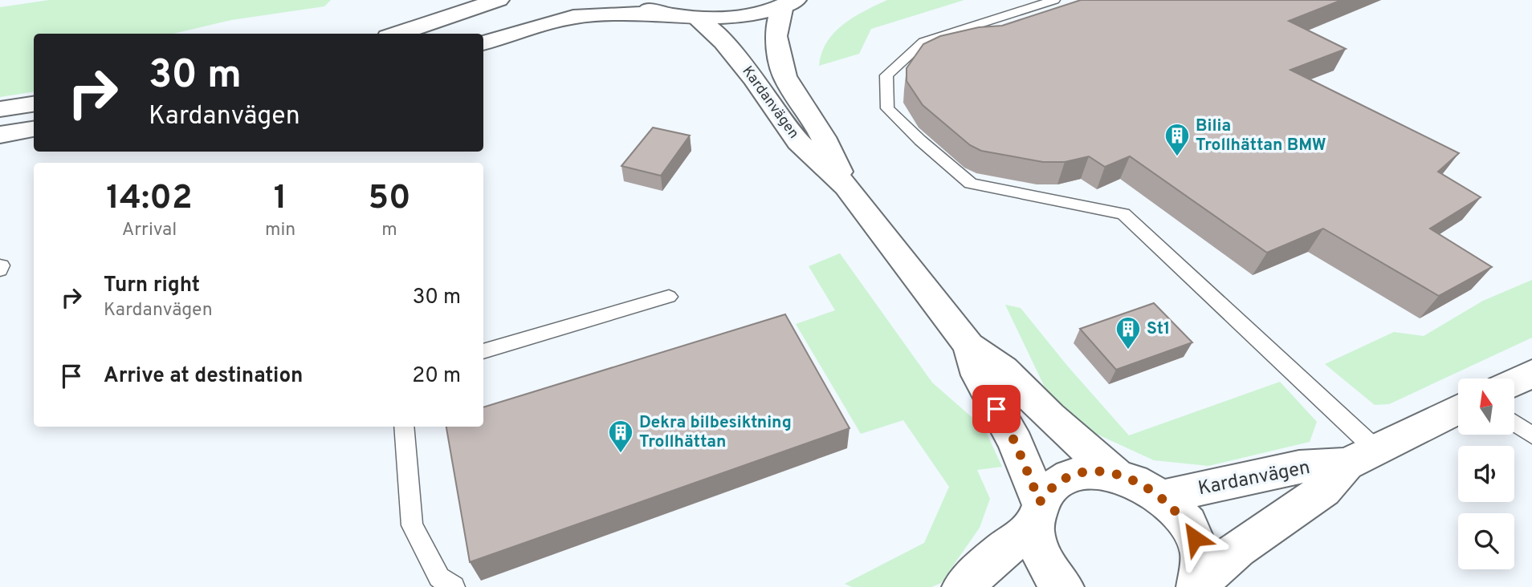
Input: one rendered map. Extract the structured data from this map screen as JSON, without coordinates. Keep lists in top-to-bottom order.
{
  "streets": {
    "main road": ["Kardanvägen"]
  },
  "places": {
    "building": ["Bilia Trollhättan BMW", "St1", "Dekra bilbesiktning Trollhättan"]
  },
  "north": "top",
  "page": {
    "turn": ["30 m", "Kardanvägen"],
    "eta": [
      "14:02",
      "Arrival",
      "1",
      "min",
      "50",
      "m"
    ],
    "list": [
      {
        "name": "Turn right",
        "note": "Kardanvägen",
        "value": "30 m"
      },
      {
        "name": "Arrive at destination",
        "value": "20 m"
      }
    ]
  }
}
